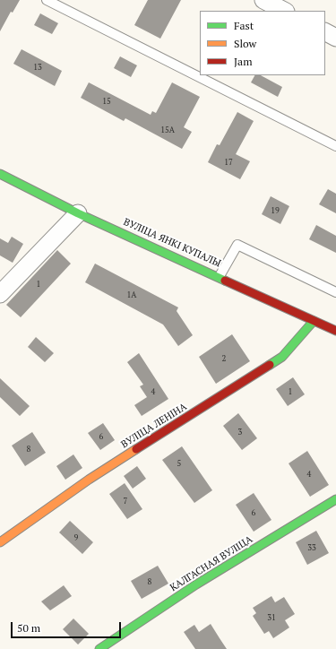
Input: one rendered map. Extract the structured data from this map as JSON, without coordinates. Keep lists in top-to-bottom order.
{
  "streets": {
    "street": ["ВУЛІЦА ЯНКІ КУПАЛЫ", "ВУЛІЦА ЛЕНІНА", "КАЛГАСНАЯ ВУЛІЦА"]
  },
  "crossings": [
    ["ВУЛІЦА ЯНКІ КУПАЛЫ", "ВУЛІЦА ЛЕНІНА"]
  ],
  "house_numbers": [
    "13",
    "15",
    "15А",
    "17",
    "19",
    "1",
    "1А",
    "2",
    "4",
    "1",
    "3",
    "6",
    "8",
    "5",
    "4",
    "7",
    "6",
    "9",
    "33",
    "8",
    "31"
  ],
  "legend": ["Fast", "Slow", "Jam"],
  "scale_bar": "50 m"
}
